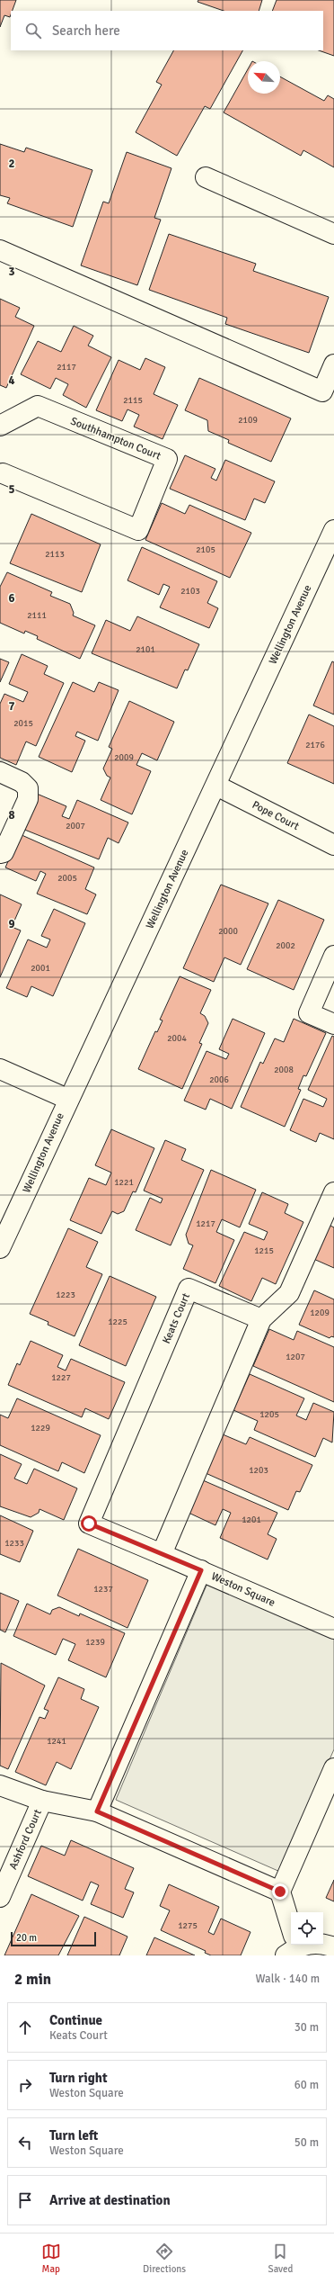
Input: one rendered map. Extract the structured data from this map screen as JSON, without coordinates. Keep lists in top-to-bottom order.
{
  "streets": {
    "street": [
      "Southhampton Court",
      "Wellington Avenue",
      "Pope Court",
      "Keats Court",
      "Weston Square",
      "Ashford Court"
    ]
  },
  "crossings": [
    ["Wellington Avenue", "Pope Court"],
    ["Keats Court", "Weston Square"],
    ["Weston Square", "Ashford Court"]
  ],
  "house_numbers": [
    "2117",
    "2115",
    "2109",
    "2105",
    "2113",
    "2103",
    "2111",
    "2101",
    "2015",
    "2176",
    "2009",
    "2007",
    "2005",
    "2000",
    "2002",
    "2001",
    "2004",
    "2008",
    "2006",
    "1221",
    "1217",
    "1215",
    "1223",
    "1209",
    "1225",
    "1207",
    "1227",
    "1205",
    "1229",
    "1203",
    "1201",
    "1233",
    "1237",
    "1239",
    "1241",
    "1275"
  ],
  "scale_bar": "20 m",
  "north": "top left",
  "page": {
    "search": "Search here",
    "scale": "20 m",
    "heading": ["2 min", "Walk · 140 m"],
    "list": [
      ["Continue", "Keats Court", "30 m"],
      ["Turn right", "Weston Square", "60 m"],
      ["Turn left", "Weston Square", "50 m"],
      "Arrive at destination"
    ],
    "nav": ["Map", "Directions", "Saved"]
  },
  "grid": {
    "rows": [
      "2",
      "3",
      "4",
      "5",
      "6",
      "7",
      "8",
      "9"
    ]
  }
}
